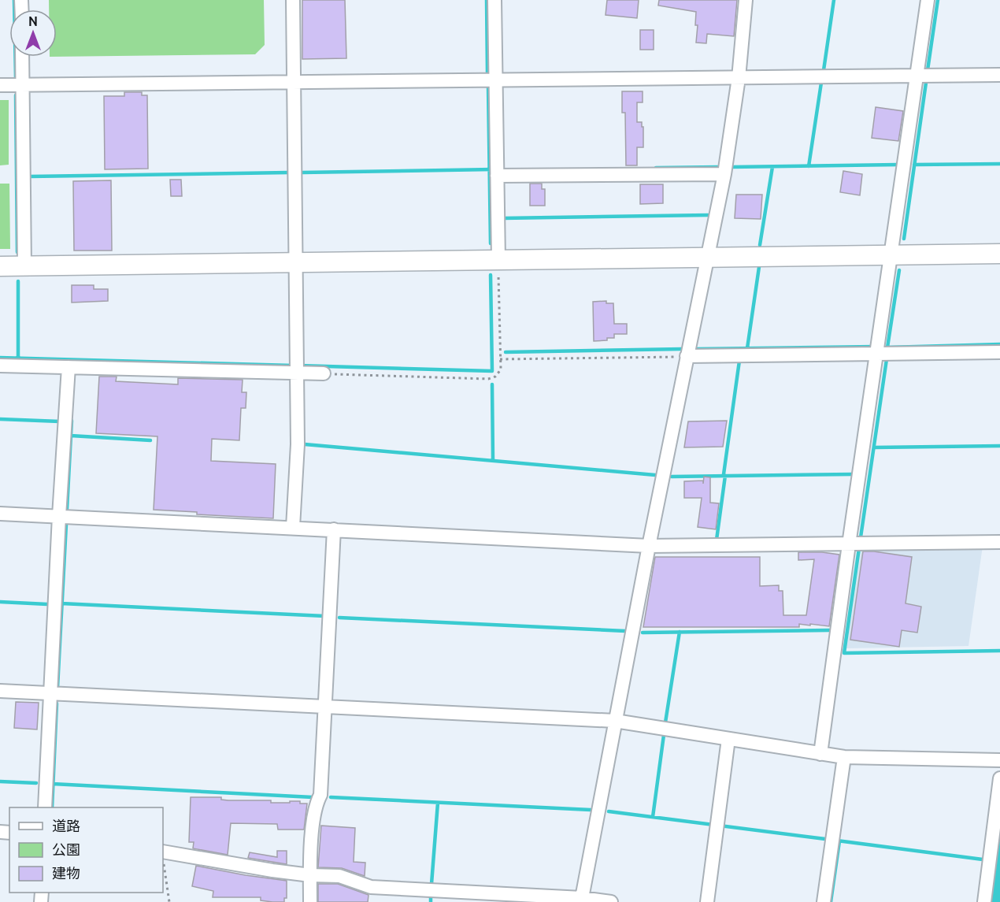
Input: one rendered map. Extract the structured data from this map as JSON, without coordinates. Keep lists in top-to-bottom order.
{
  "legend": ["道路", "公園", "建物"],
  "north": "top"
}
